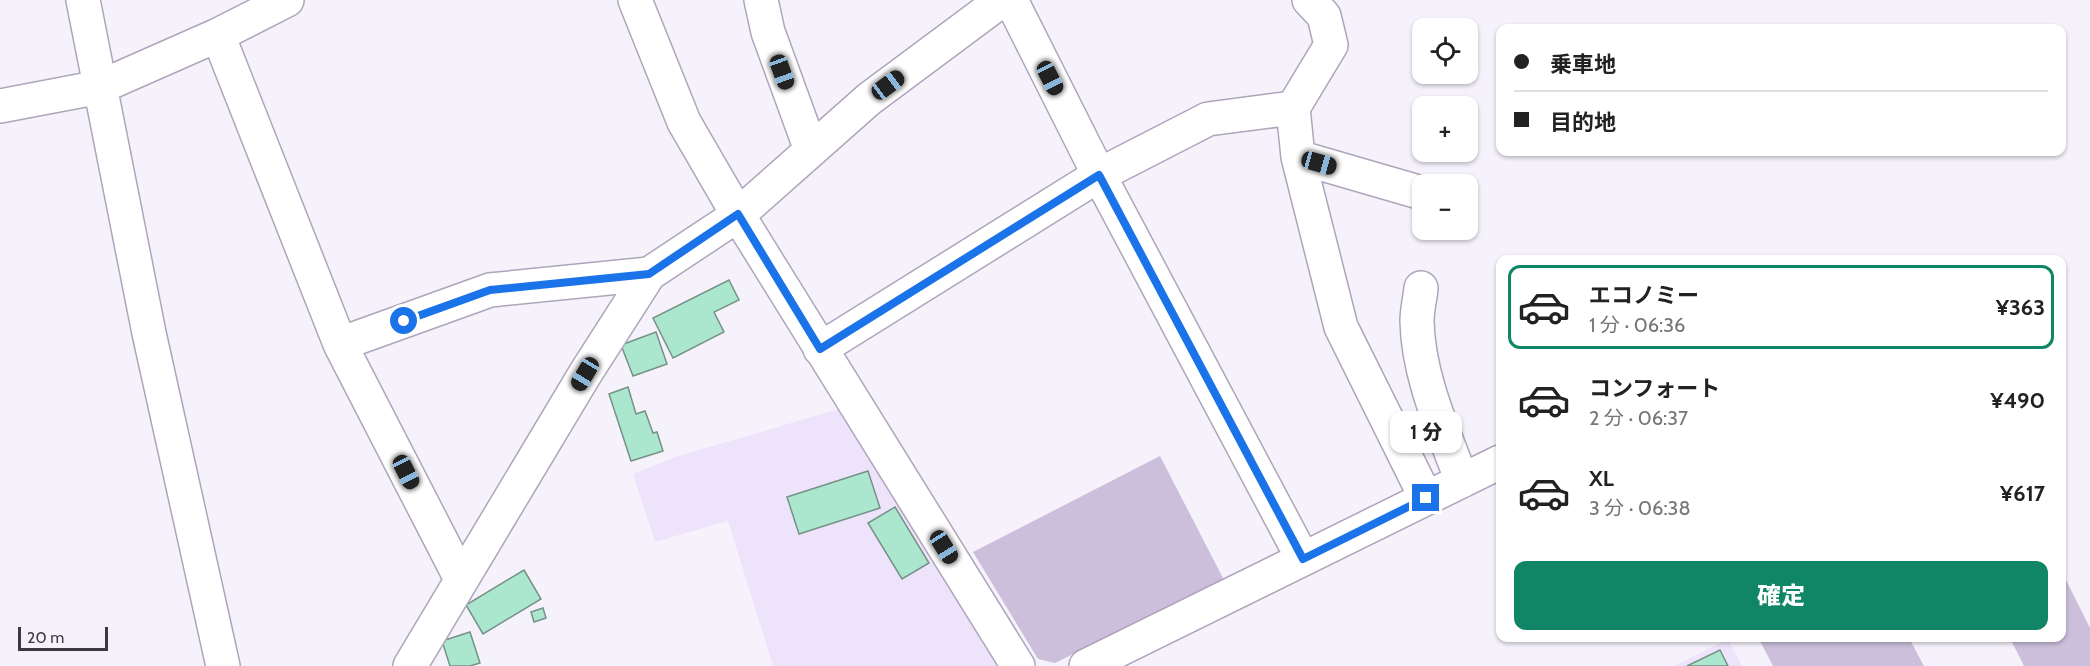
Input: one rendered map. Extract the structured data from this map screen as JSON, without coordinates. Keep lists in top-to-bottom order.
{
  "scale_bar": "20 m",
  "page": {
    "map_buttons": ["+", "−"],
    "banner": ["乗車地", "目的地"],
    "list": [
      {
        "name": "エコノミー",
        "note": "1 分 · 06:36",
        "value": "¥363"
      },
      {
        "name": "コンフォート",
        "note": "2 分 · 06:37",
        "value": "¥490"
      },
      {
        "name": "XL",
        "note": "3 分 · 06:38",
        "value": "¥617"
      }
    ],
    "bubble": "1 分",
    "buttons": "確定",
    "scale": "20 m"
  }
}
